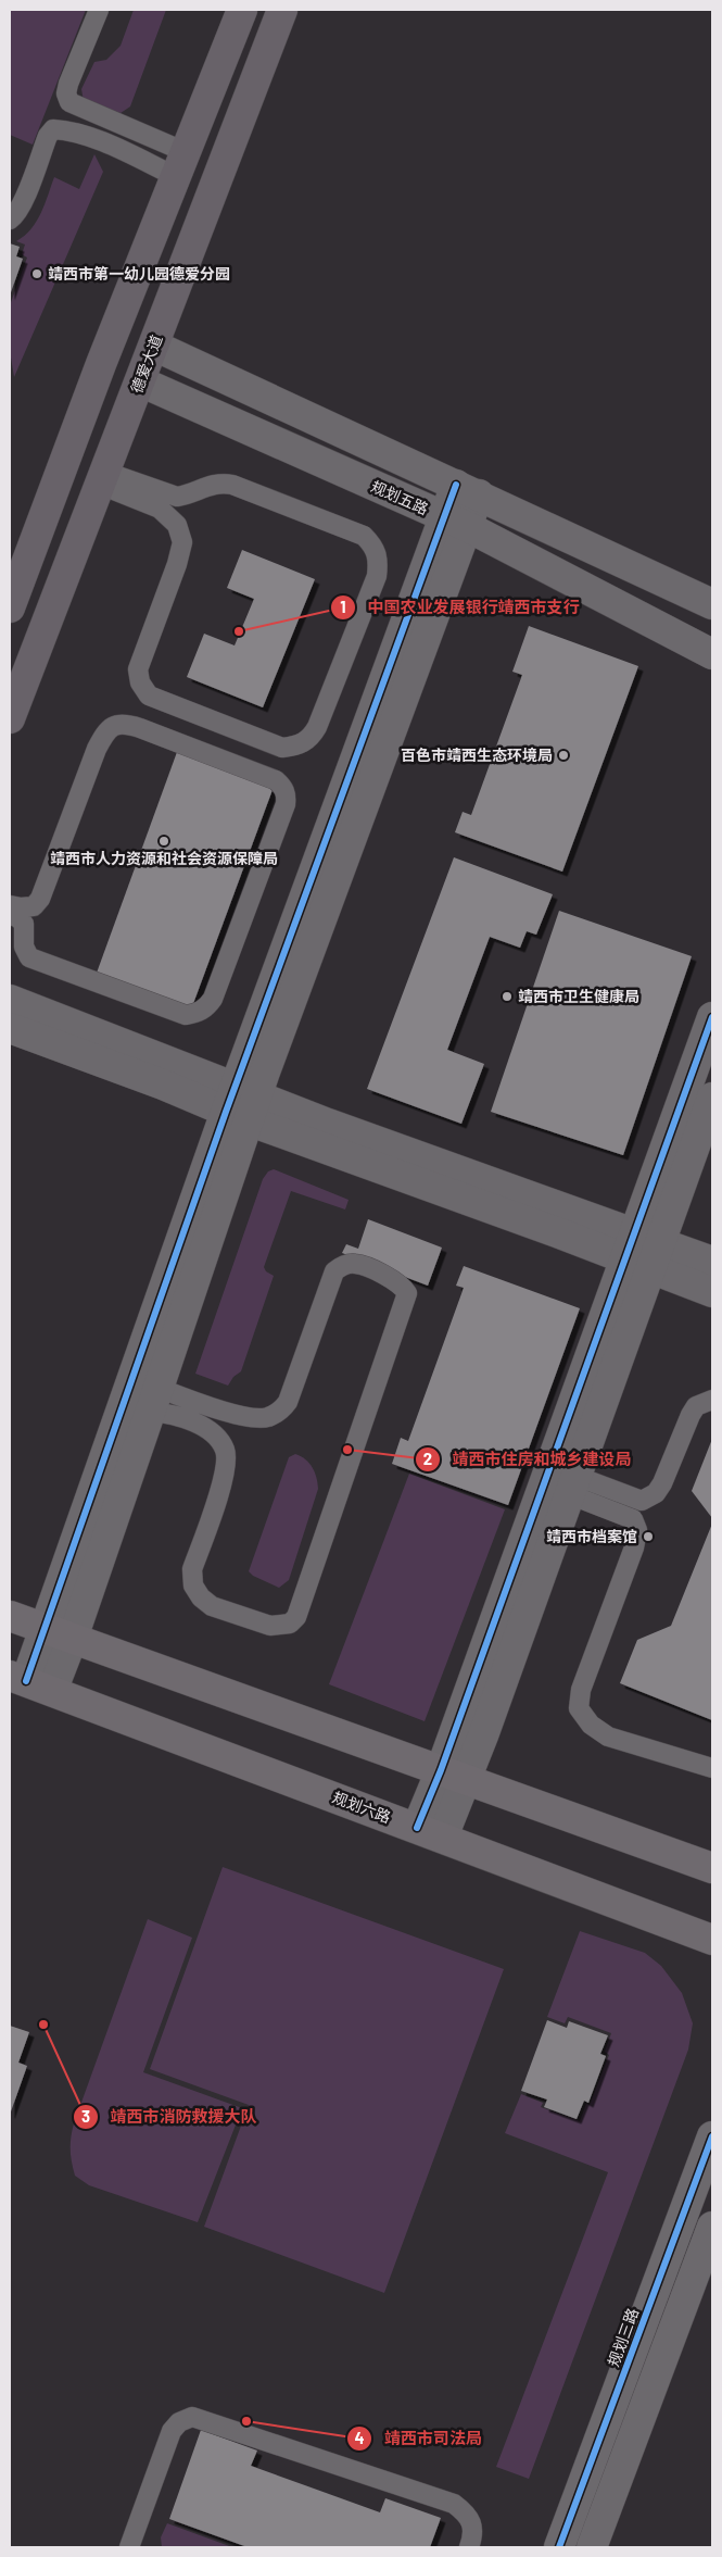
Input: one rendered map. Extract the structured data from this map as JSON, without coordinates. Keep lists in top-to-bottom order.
{
  "streets": {
    "main road": ["德爱大道", "规划六路"],
    "street": ["规划五路", "规划三路"]
  },
  "crossings": [
    ["德爱大道", "规划五路"]
  ],
  "places": [
    "靖西市第一幼儿园德爱分园",
    "中国农业发展银行靖西市支行",
    "百色市靖西生态环境局",
    "靖西市人力资源和社会资源保障局",
    "靖西市卫生健康局",
    "靖西市住房和城乡建设局",
    "靖西市档案馆",
    "靖西市消防救援大队",
    "靖西市司法局"
  ]
}
